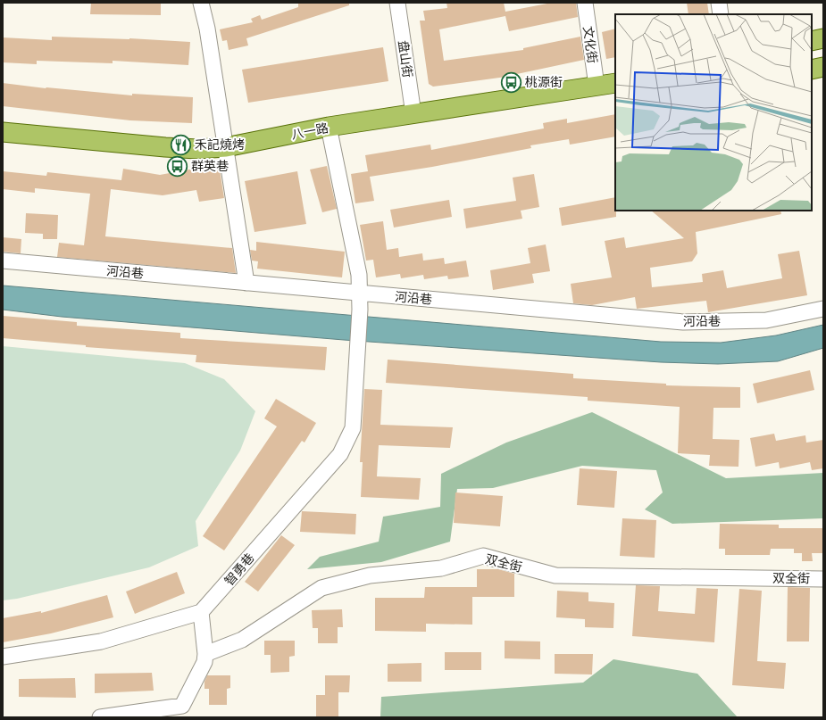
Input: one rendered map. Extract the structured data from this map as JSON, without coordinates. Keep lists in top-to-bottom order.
{
  "streets": {
    "main road": ["八一路"],
    "street": [
      "文化街",
      "盘山街",
      "河沿巷",
      "双全街",
      "智勇巷"
    ]
  },
  "crossings": [
    ["文化街", "八一路"],
    ["盘山街", "八一路"],
    ["八一路", "智勇巷"],
    ["河沿巷", "智勇巷"]
  ],
  "places": {
    "bus stop": ["桃源街", "群英巷"],
    "restaurant": ["禾記燒烤"]
  }
}
